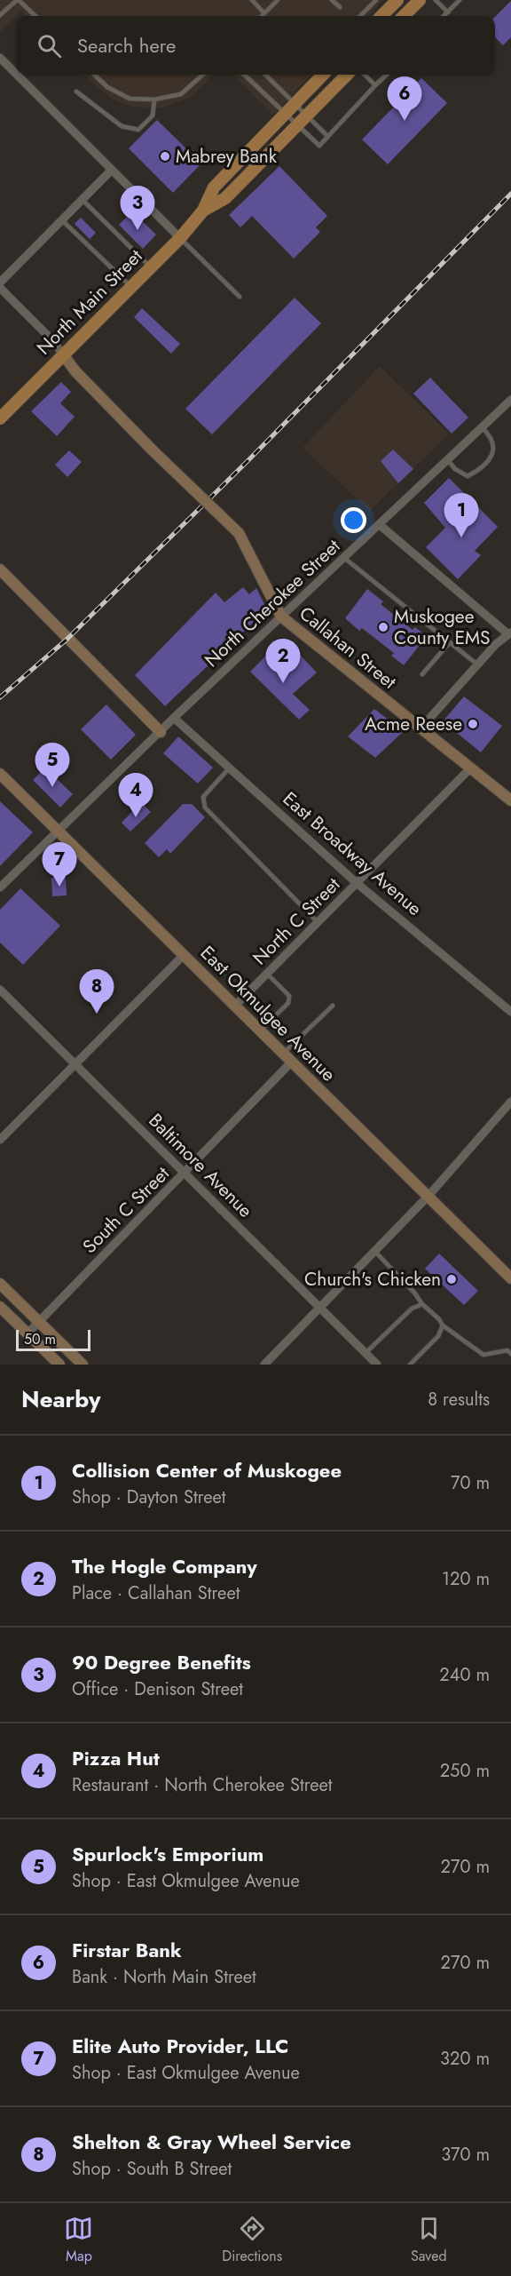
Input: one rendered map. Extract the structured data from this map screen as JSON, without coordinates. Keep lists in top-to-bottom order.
{
  "streets": {
    "main road": ["North Main Street"],
    "street": [
      "North Cherokee Street",
      "Callahan Street",
      "East Broadway Avenue",
      "North C Street",
      "East Okmulgee Avenue",
      "Baltimore Avenue",
      "South C Street"
    ]
  },
  "crossings": [
    ["North Main Street", "Callahan Street"],
    ["North Cherokee Street", "Callahan Street"],
    ["North Cherokee Street", "East Broadway Avenue"],
    ["North Cherokee Street", "East Okmulgee Avenue"],
    ["Callahan Street", "North C Street"],
    ["East Broadway Avenue", "North C Street"],
    ["North C Street", "East Okmulgee Avenue"],
    ["East Okmulgee Avenue", "South C Street"],
    ["Baltimore Avenue", "South C Street"]
  ],
  "places": [
    "Mabrey Bank",
    "Muskogee County EMS",
    "Acme Reese",
    "Church's Chicken"
  ],
  "scale_bar": "50 m",
  "page": {
    "search": "Search here",
    "pins": [
      "6",
      "3",
      "1",
      "2",
      "5",
      "4",
      "7",
      "8"
    ],
    "scale": "50 m",
    "heading": ["Nearby", "8 results"],
    "list": [
      {
        "mark": "1",
        "name": "Collision Center of Muskogee",
        "note": "Shop · Dayton Street",
        "value": "70 m"
      },
      {
        "mark": "2",
        "name": "The Hogle Company",
        "note": "Place · Callahan Street",
        "value": "120 m"
      },
      {
        "mark": "3",
        "name": "90 Degree Benefits",
        "note": "Office · Denison Street",
        "value": "240 m"
      },
      {
        "mark": "4",
        "name": "Pizza Hut",
        "note": "Restaurant · North Cherokee Street",
        "value": "250 m"
      },
      {
        "mark": "5",
        "name": "Spurlock's Emporium",
        "note": "Shop · East Okmulgee Avenue",
        "value": "270 m"
      },
      {
        "mark": "6",
        "name": "Firstar Bank",
        "note": "Bank · North Main Street",
        "value": "270 m"
      },
      {
        "mark": "7",
        "name": "Elite Auto Provider, LLC",
        "note": "Shop · East Okmulgee Avenue",
        "value": "320 m"
      },
      {
        "mark": "8",
        "name": "Shelton & Gray Wheel Service",
        "note": "Shop · South B Street",
        "value": "370 m"
      }
    ],
    "nav": ["Map", "Directions", "Saved"]
  }
}
